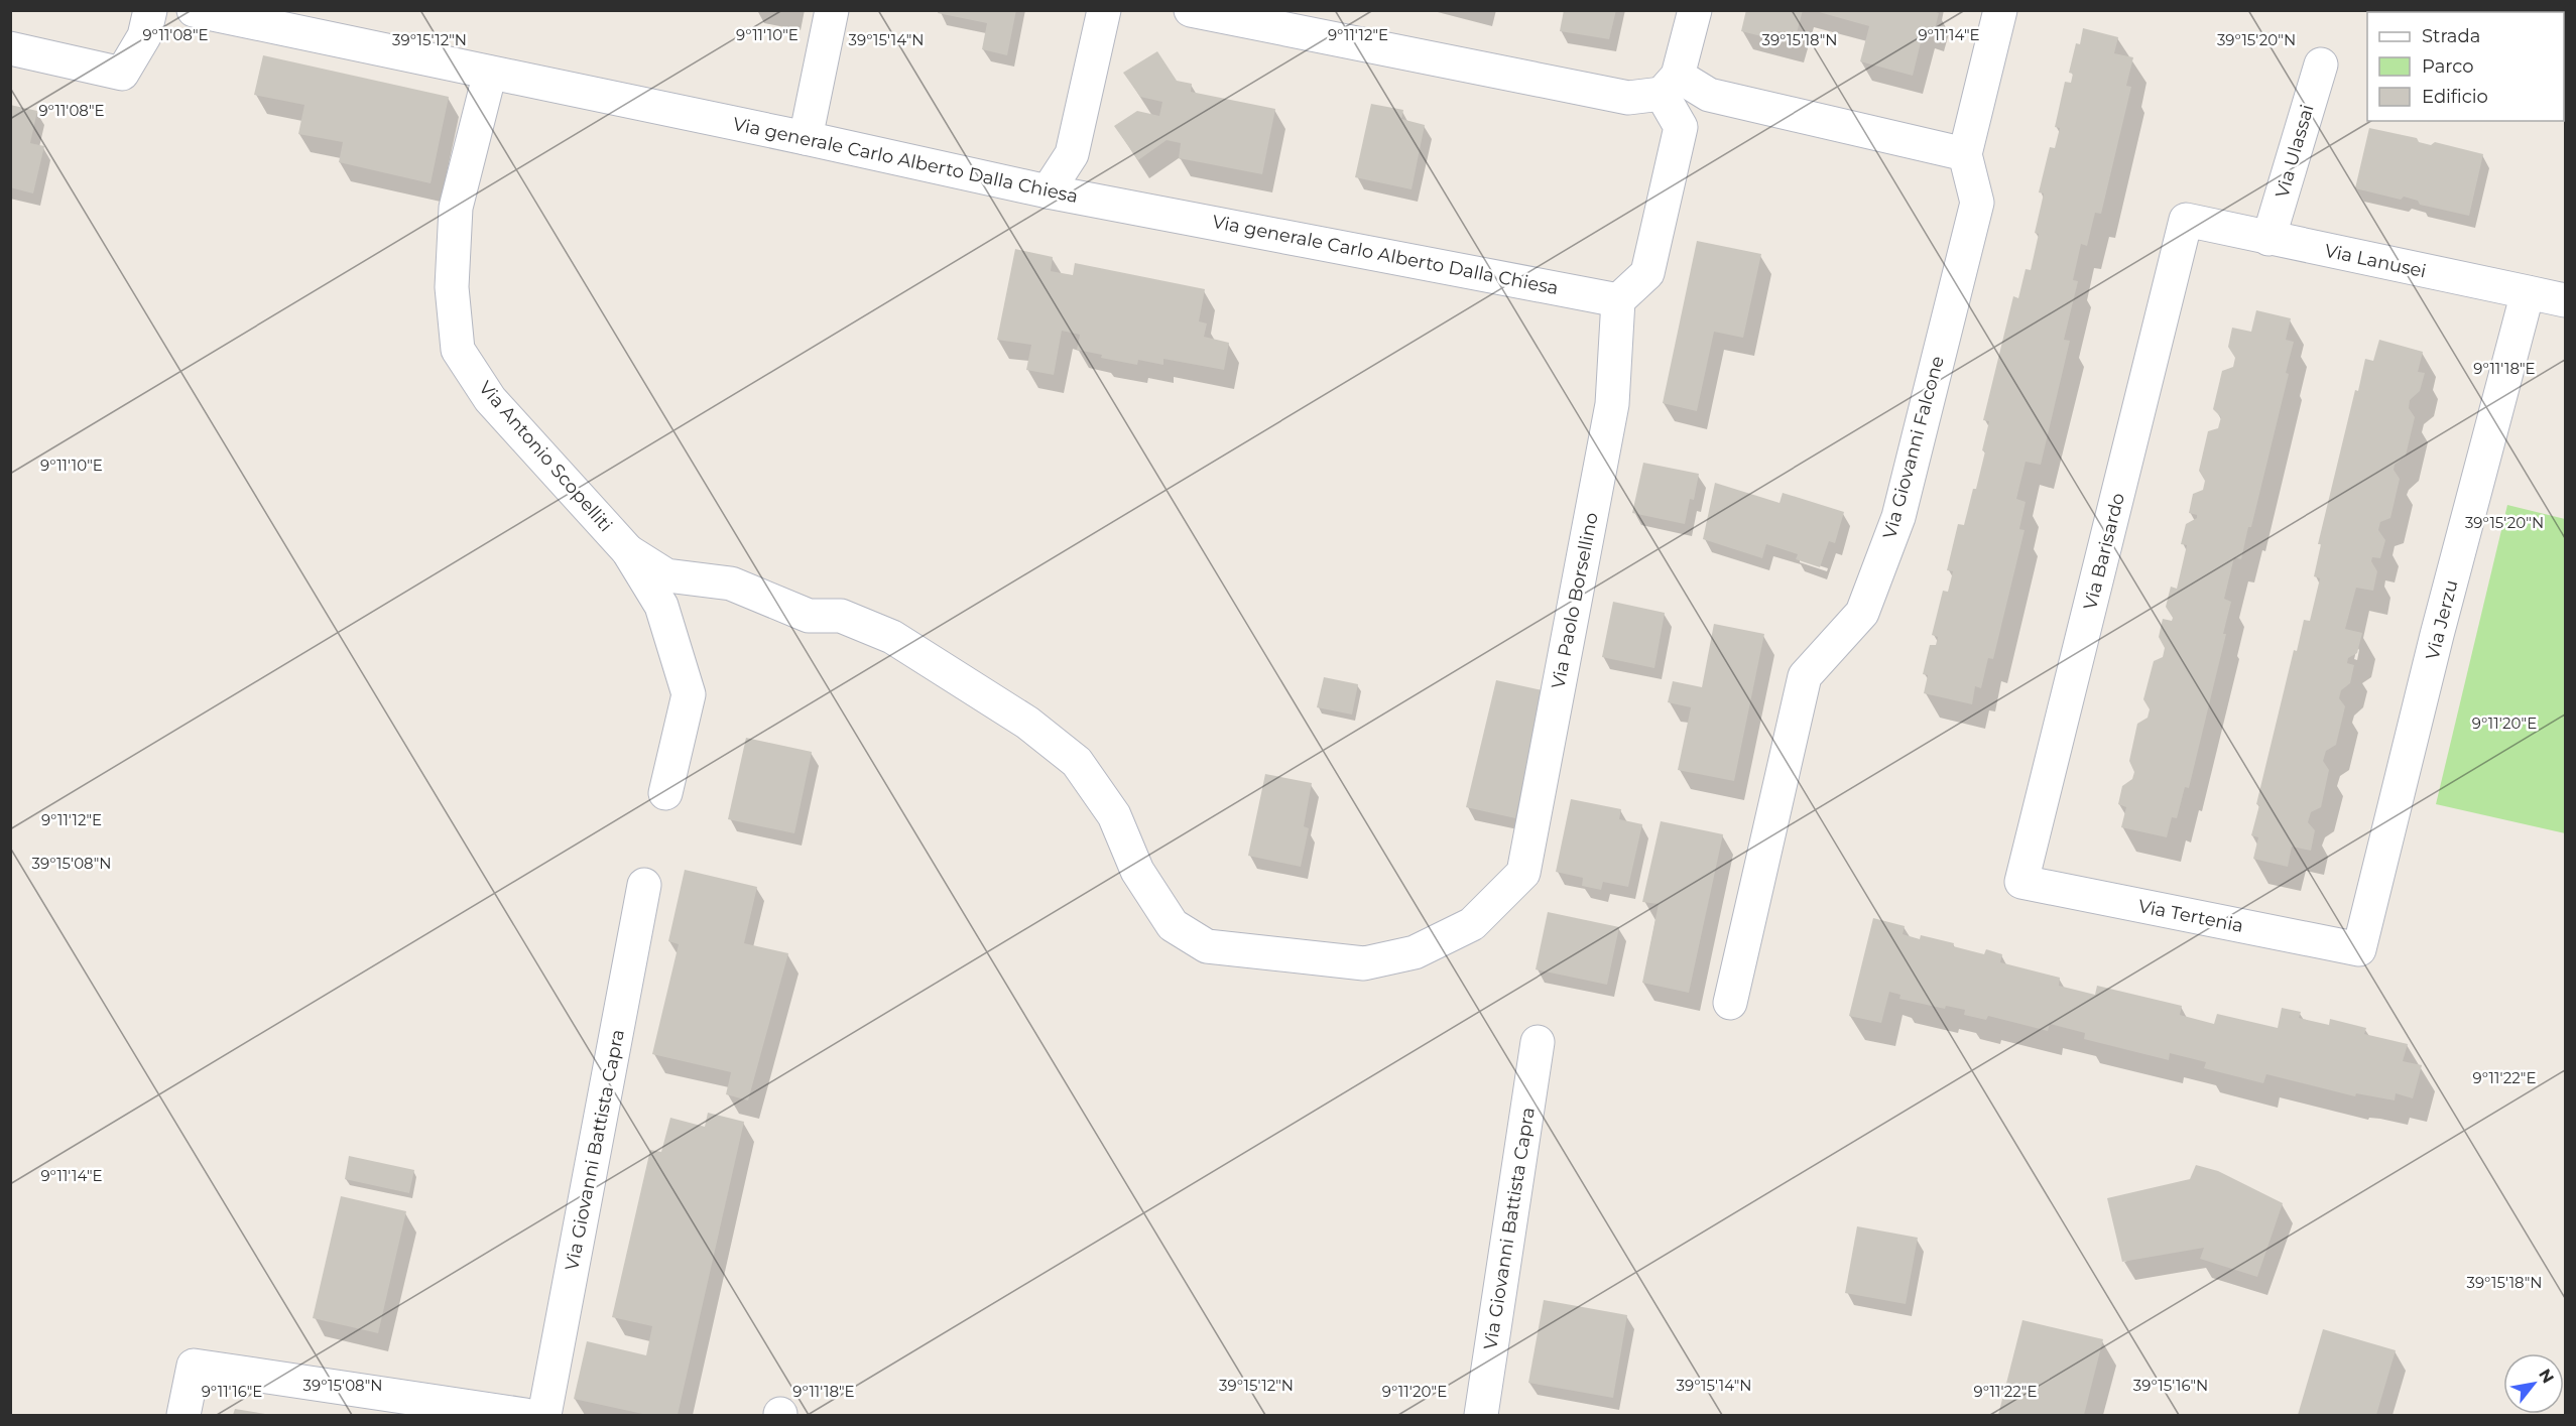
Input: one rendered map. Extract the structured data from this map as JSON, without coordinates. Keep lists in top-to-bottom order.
{
  "streets": {
    "street": [
      "Via Ulassai",
      "Via generale Carlo Alberto Dalla Chiesa",
      "Via Lanusei",
      "Via Giovanni Falcone",
      "Via Antonio Scopelliti",
      "Via Barisardo",
      "Via Paolo Borsellino",
      "Via Jerzu",
      "Via Tertenia",
      "Via Giovanni Battista Capra"
    ]
  },
  "crossings": [
    ["Via Ulassai", "Via Lanusei"],
    ["Via generale Carlo Alberto Dalla Chiesa", "Via Antonio Scopelliti"],
    ["Via generale Carlo Alberto Dalla Chiesa", "Via Paolo Borsellino"],
    ["Via Lanusei", "Via Barisardo"],
    ["Via Lanusei", "Via Jerzu"],
    ["Via Antonio Scopelliti", "Via Paolo Borsellino"],
    ["Via Barisardo", "Via Tertenia"],
    ["Via Jerzu", "Via Tertenia"]
  ],
  "legend": ["Strada", "Parco", "Edificio"],
  "north": "top right",
  "coordinates": [
    "9°11'08\"E",
    "9°11'10\"E",
    "9°11'12\"E",
    "9°11'14\"E",
    "39°15'12\"N",
    "39°15'14\"N",
    "39°15'18\"N",
    "39°15'20\"N",
    "9°11'18\"E",
    "9°11'20\"E",
    "39°15'08\"N",
    "9°11'22\"E",
    "39°15'16\"N",
    "9°11'16\"E"
  ]
}
